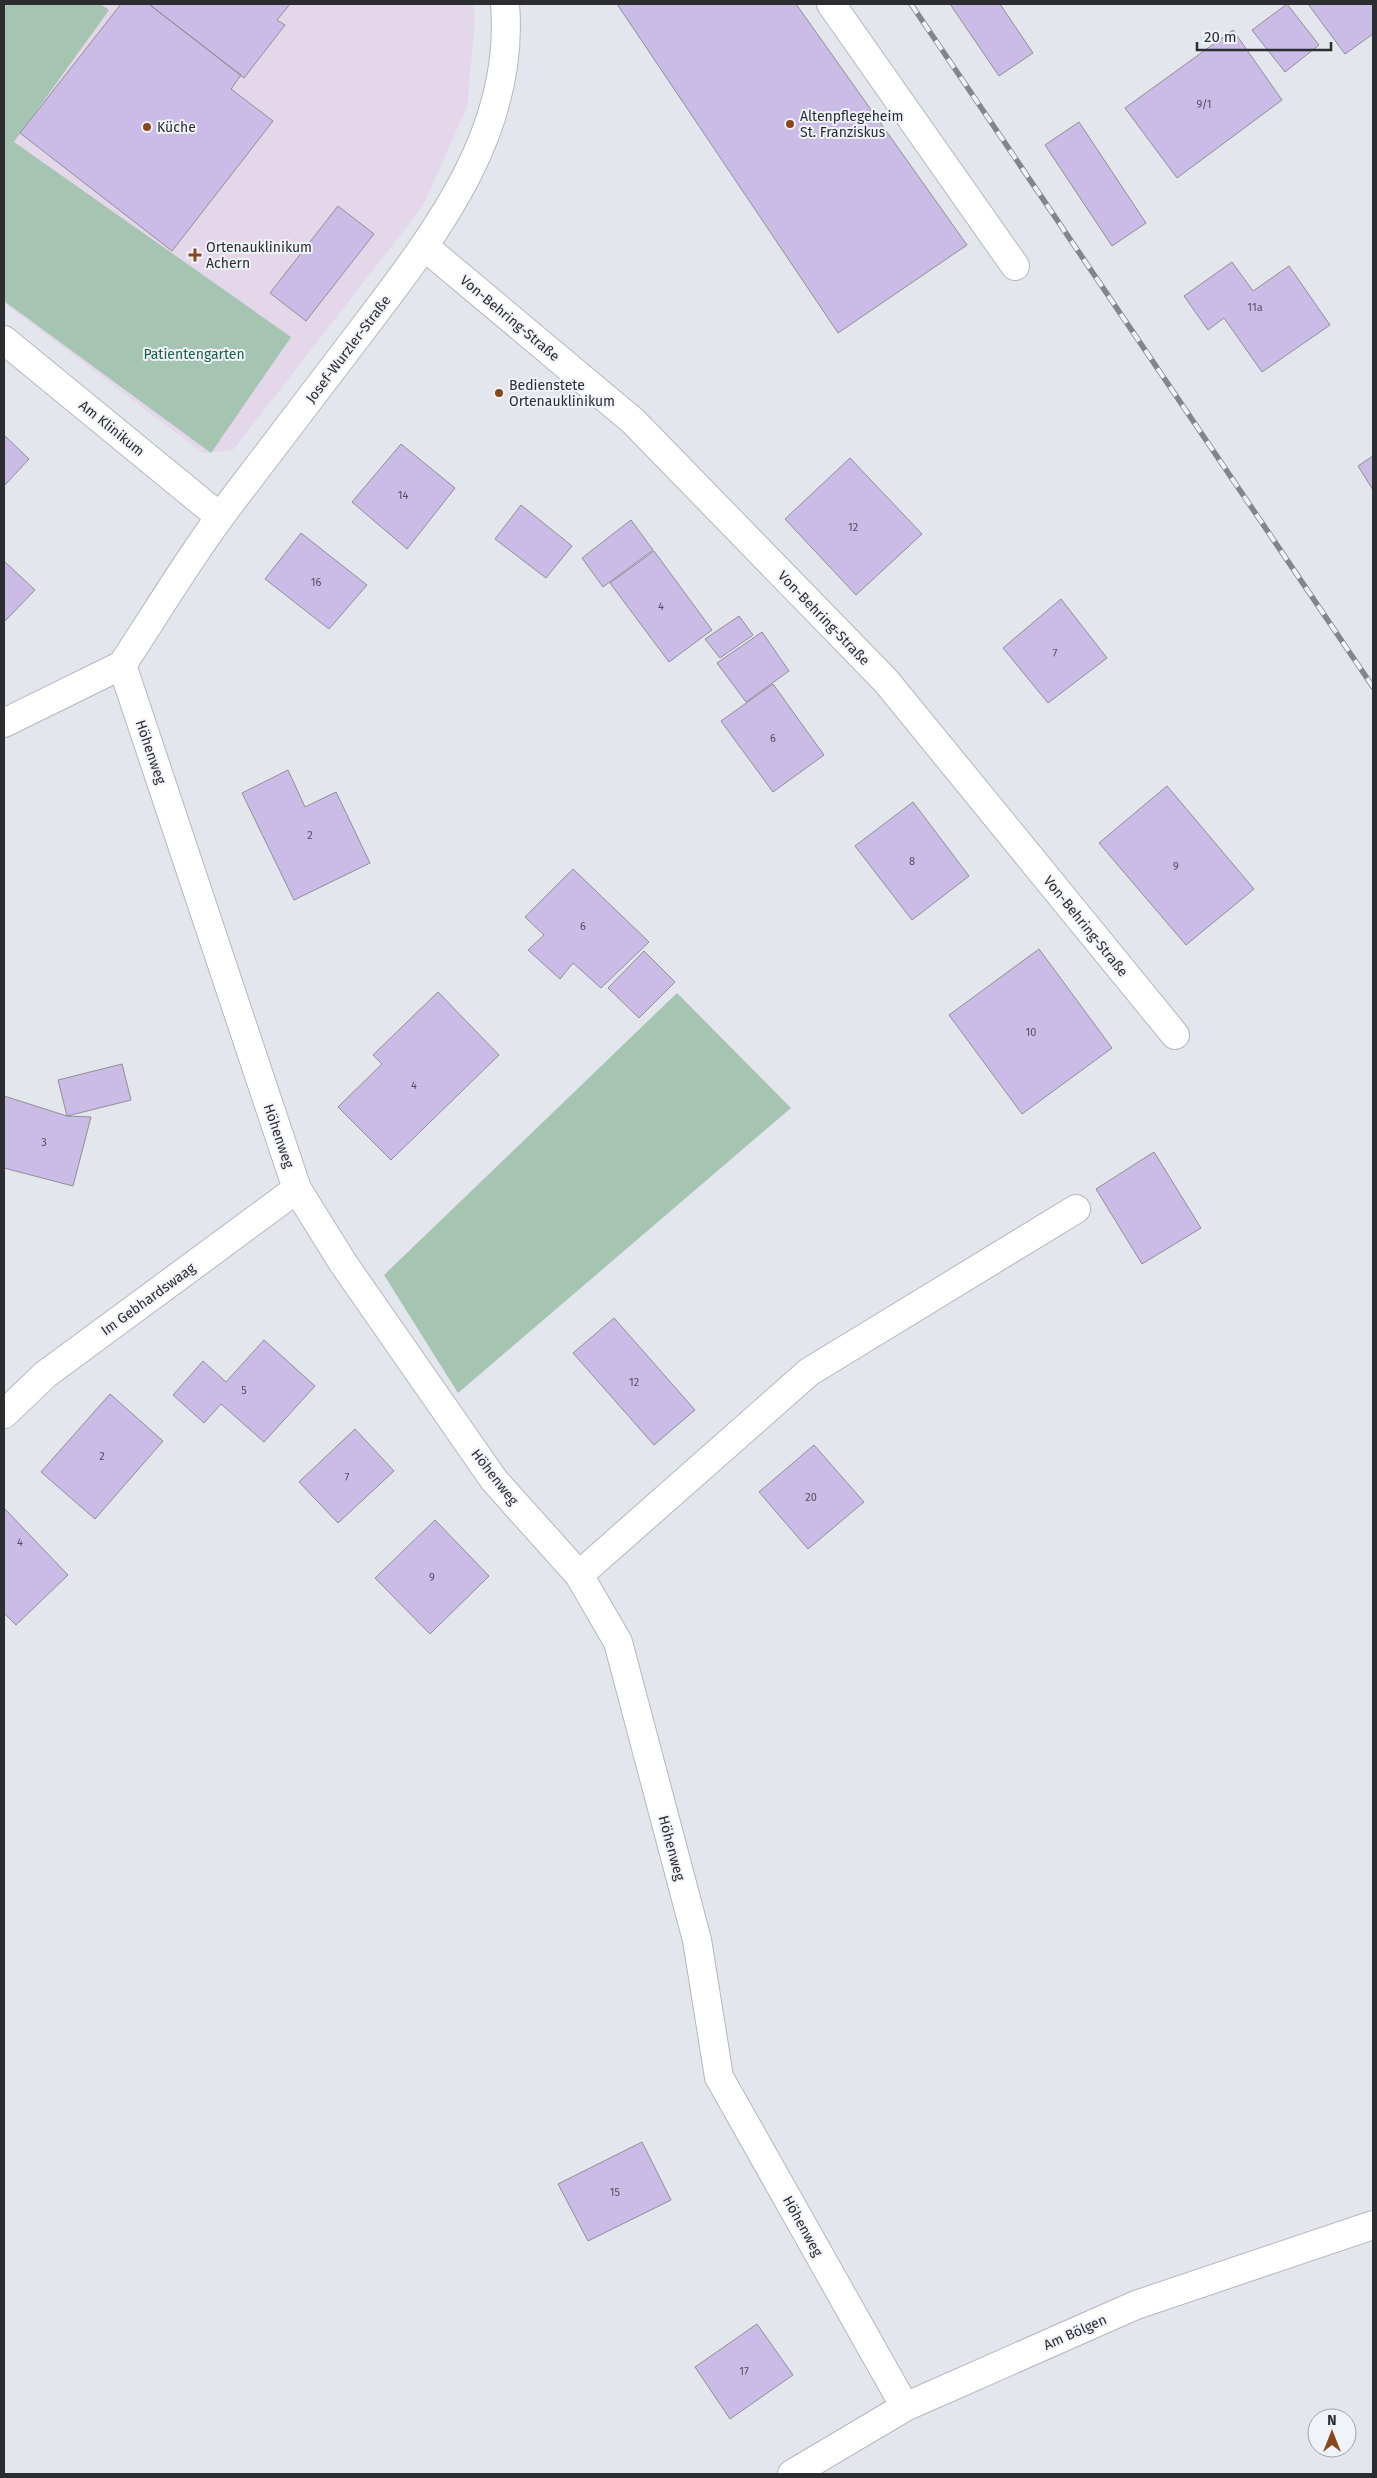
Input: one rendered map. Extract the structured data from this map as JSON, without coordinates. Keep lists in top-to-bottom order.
{
  "streets": {
    "street": [
      "Von-Behring-Straße",
      "Josef-Wurzler-Straße",
      "Am Klinikum",
      "Höhenweg",
      "Im Gebhardswaag",
      "Am Bölgen"
    ]
  },
  "crossings": [
    ["Von-Behring-Straße", "Josef-Wurzler-Straße"],
    ["Josef-Wurzler-Straße", "Am Klinikum"],
    ["Josef-Wurzler-Straße", "Höhenweg"],
    ["Höhenweg", "Im Gebhardswaag"],
    ["Höhenweg", "Am Bölgen"]
  ],
  "parks": ["Patientengarten"],
  "places": {
    "other": ["Altenpflegeheim St. Franziskus", "Küche", "Bedienstete Ortenauklinikum"],
    "health": ["Ortenauklinikum Achern"]
  },
  "house_numbers": [
    "9/1",
    "11a",
    "14",
    "12",
    "16",
    "4",
    "7",
    "6",
    "2",
    "8",
    "9",
    "6",
    "10",
    "4",
    "3",
    "12",
    "5",
    "2",
    "7",
    "20",
    "4",
    "9",
    "15",
    "17"
  ],
  "scale_bar": "20 m",
  "north": "top"
}
